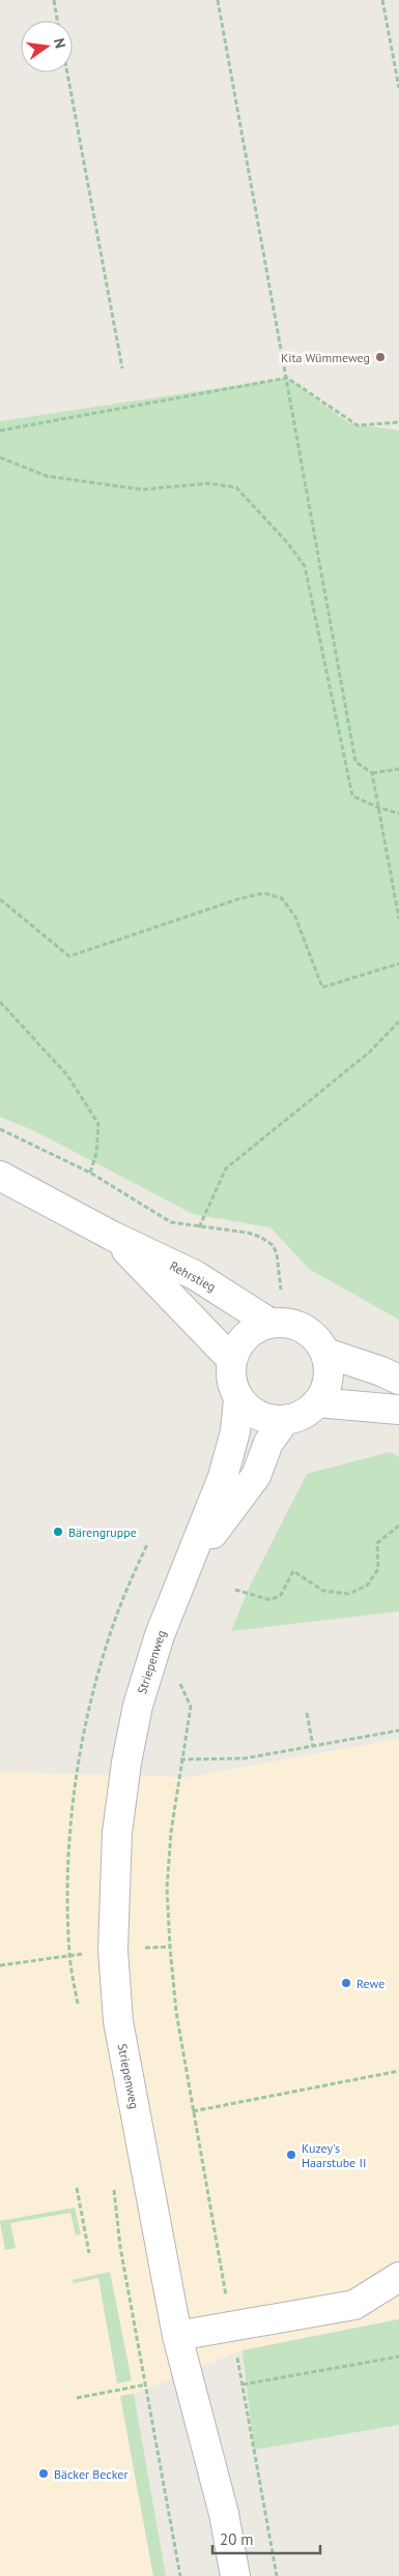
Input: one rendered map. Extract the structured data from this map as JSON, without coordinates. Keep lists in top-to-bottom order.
{
  "streets": {
    "street": ["Rehrstieg", "Striepenweg"]
  },
  "crossings": [
    ["Rehrstieg", "Striepenweg"]
  ],
  "places": [
    "Kita Wümmeweg",
    "Bärengruppe",
    "Rewe",
    "Kuzey's Haarstube II",
    "Bäcker Becker"
  ],
  "scale_bar": "20 m",
  "north": "right"
}
